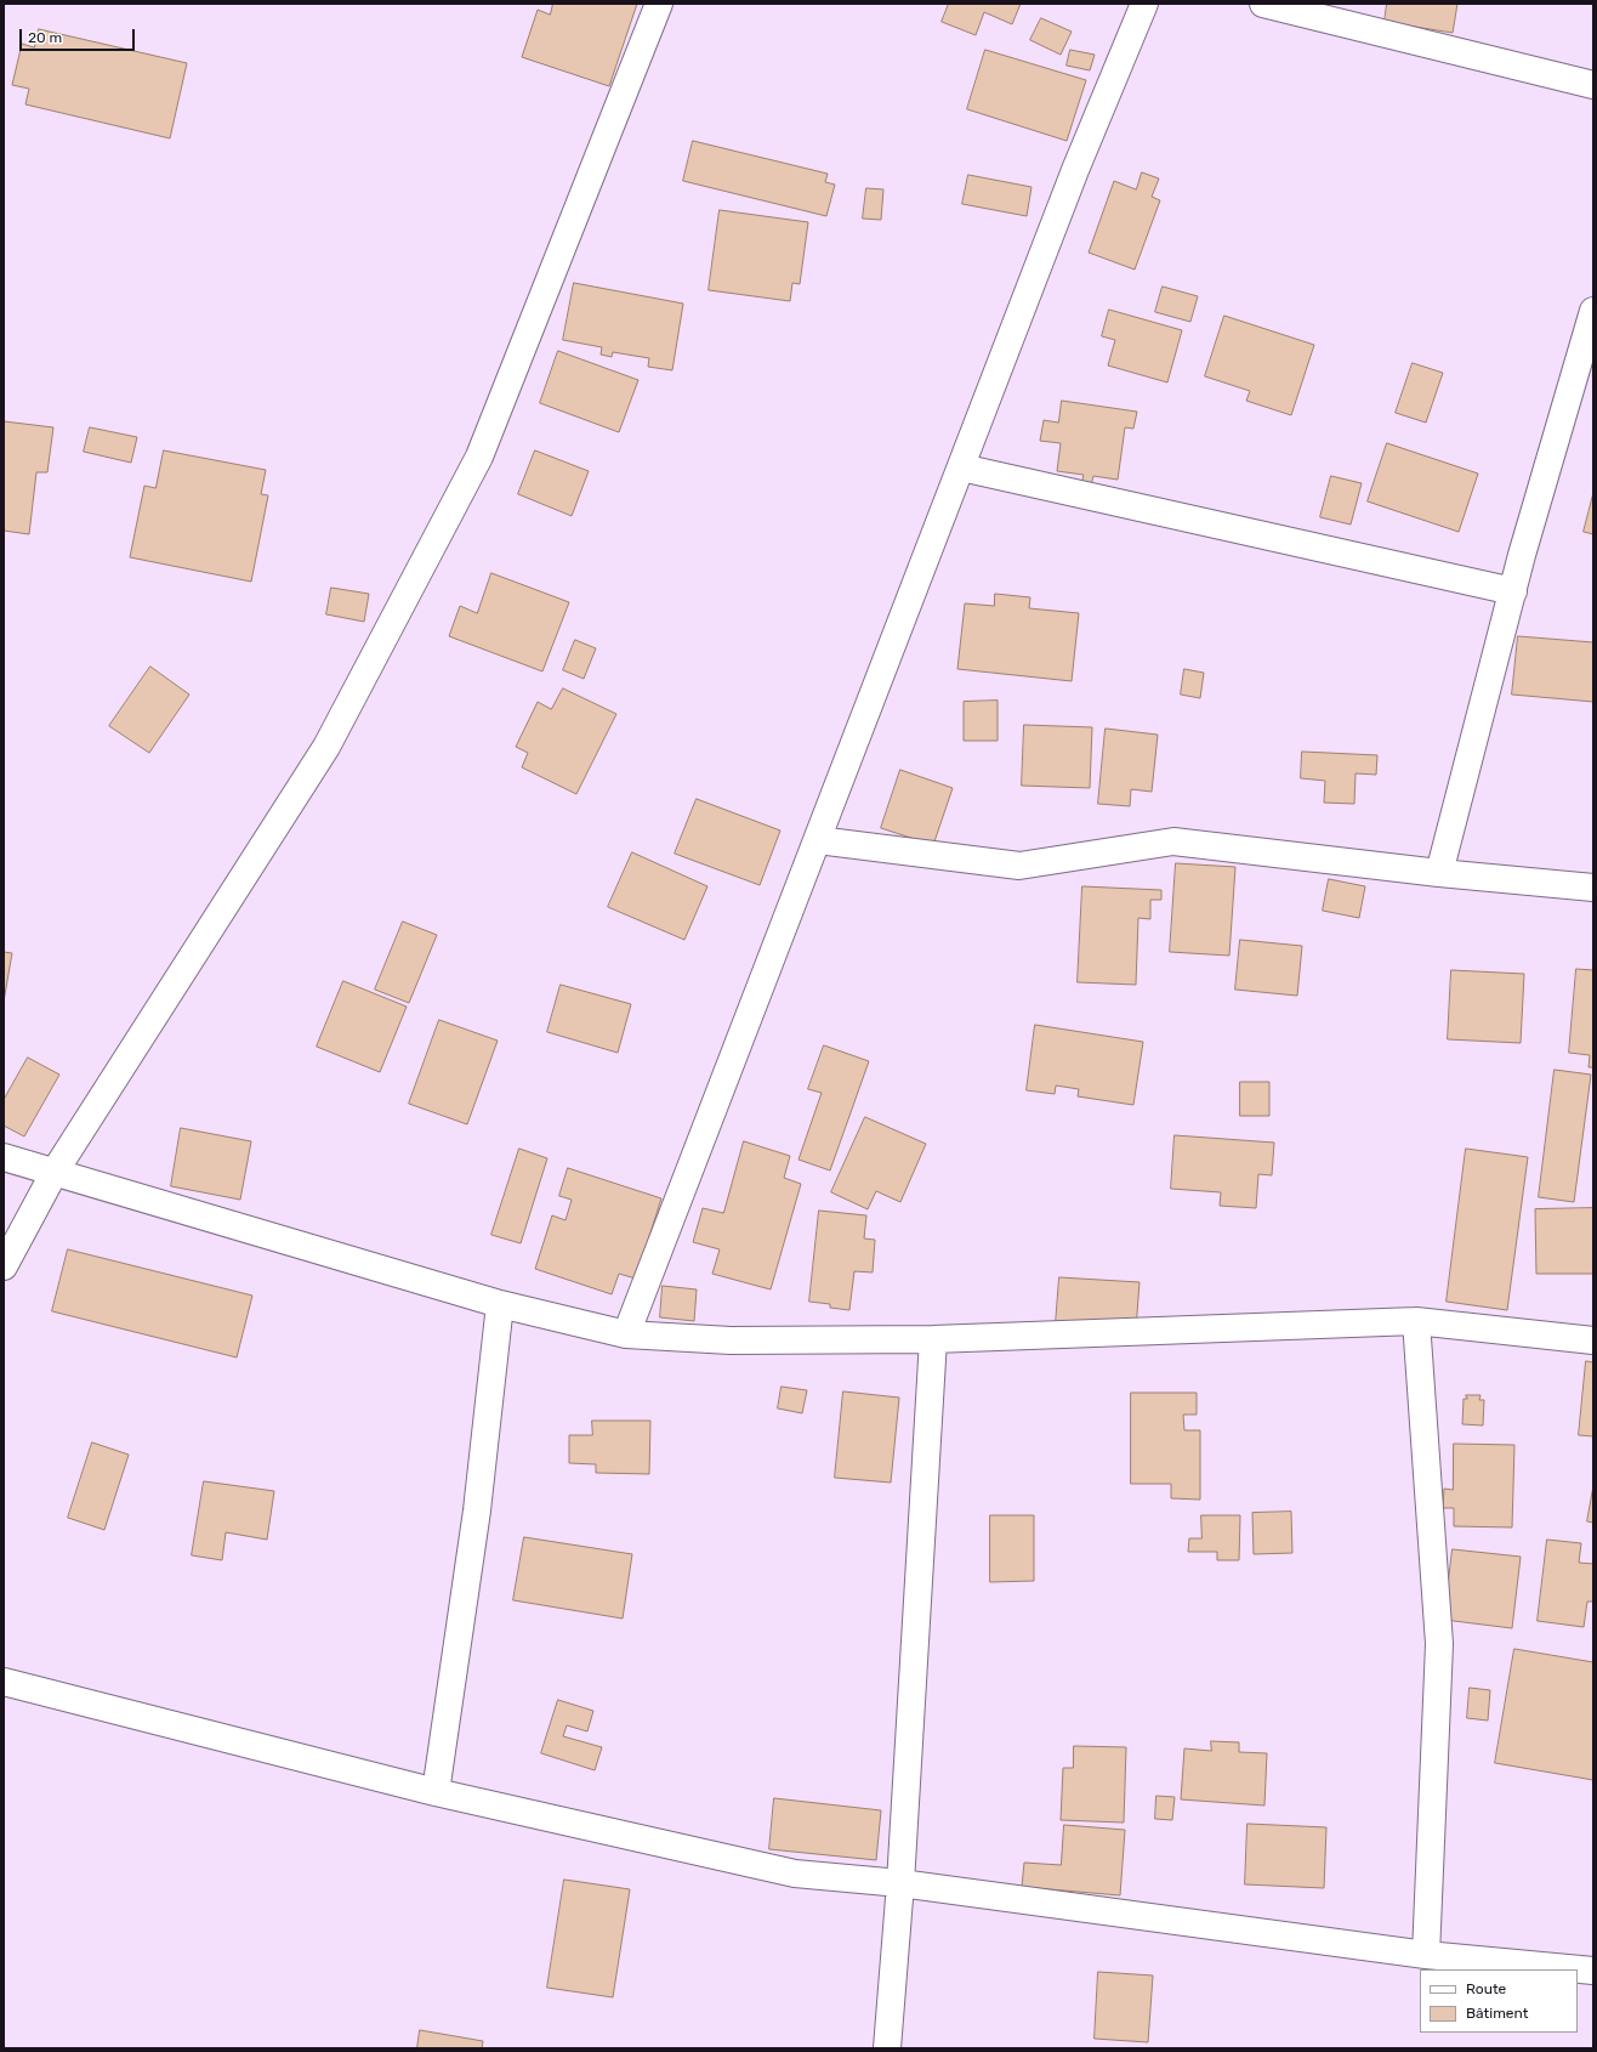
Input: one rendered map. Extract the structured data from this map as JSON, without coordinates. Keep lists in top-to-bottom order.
{
  "legend": ["Route", "Bâtiment"],
  "scale_bar": "20 m"
}
